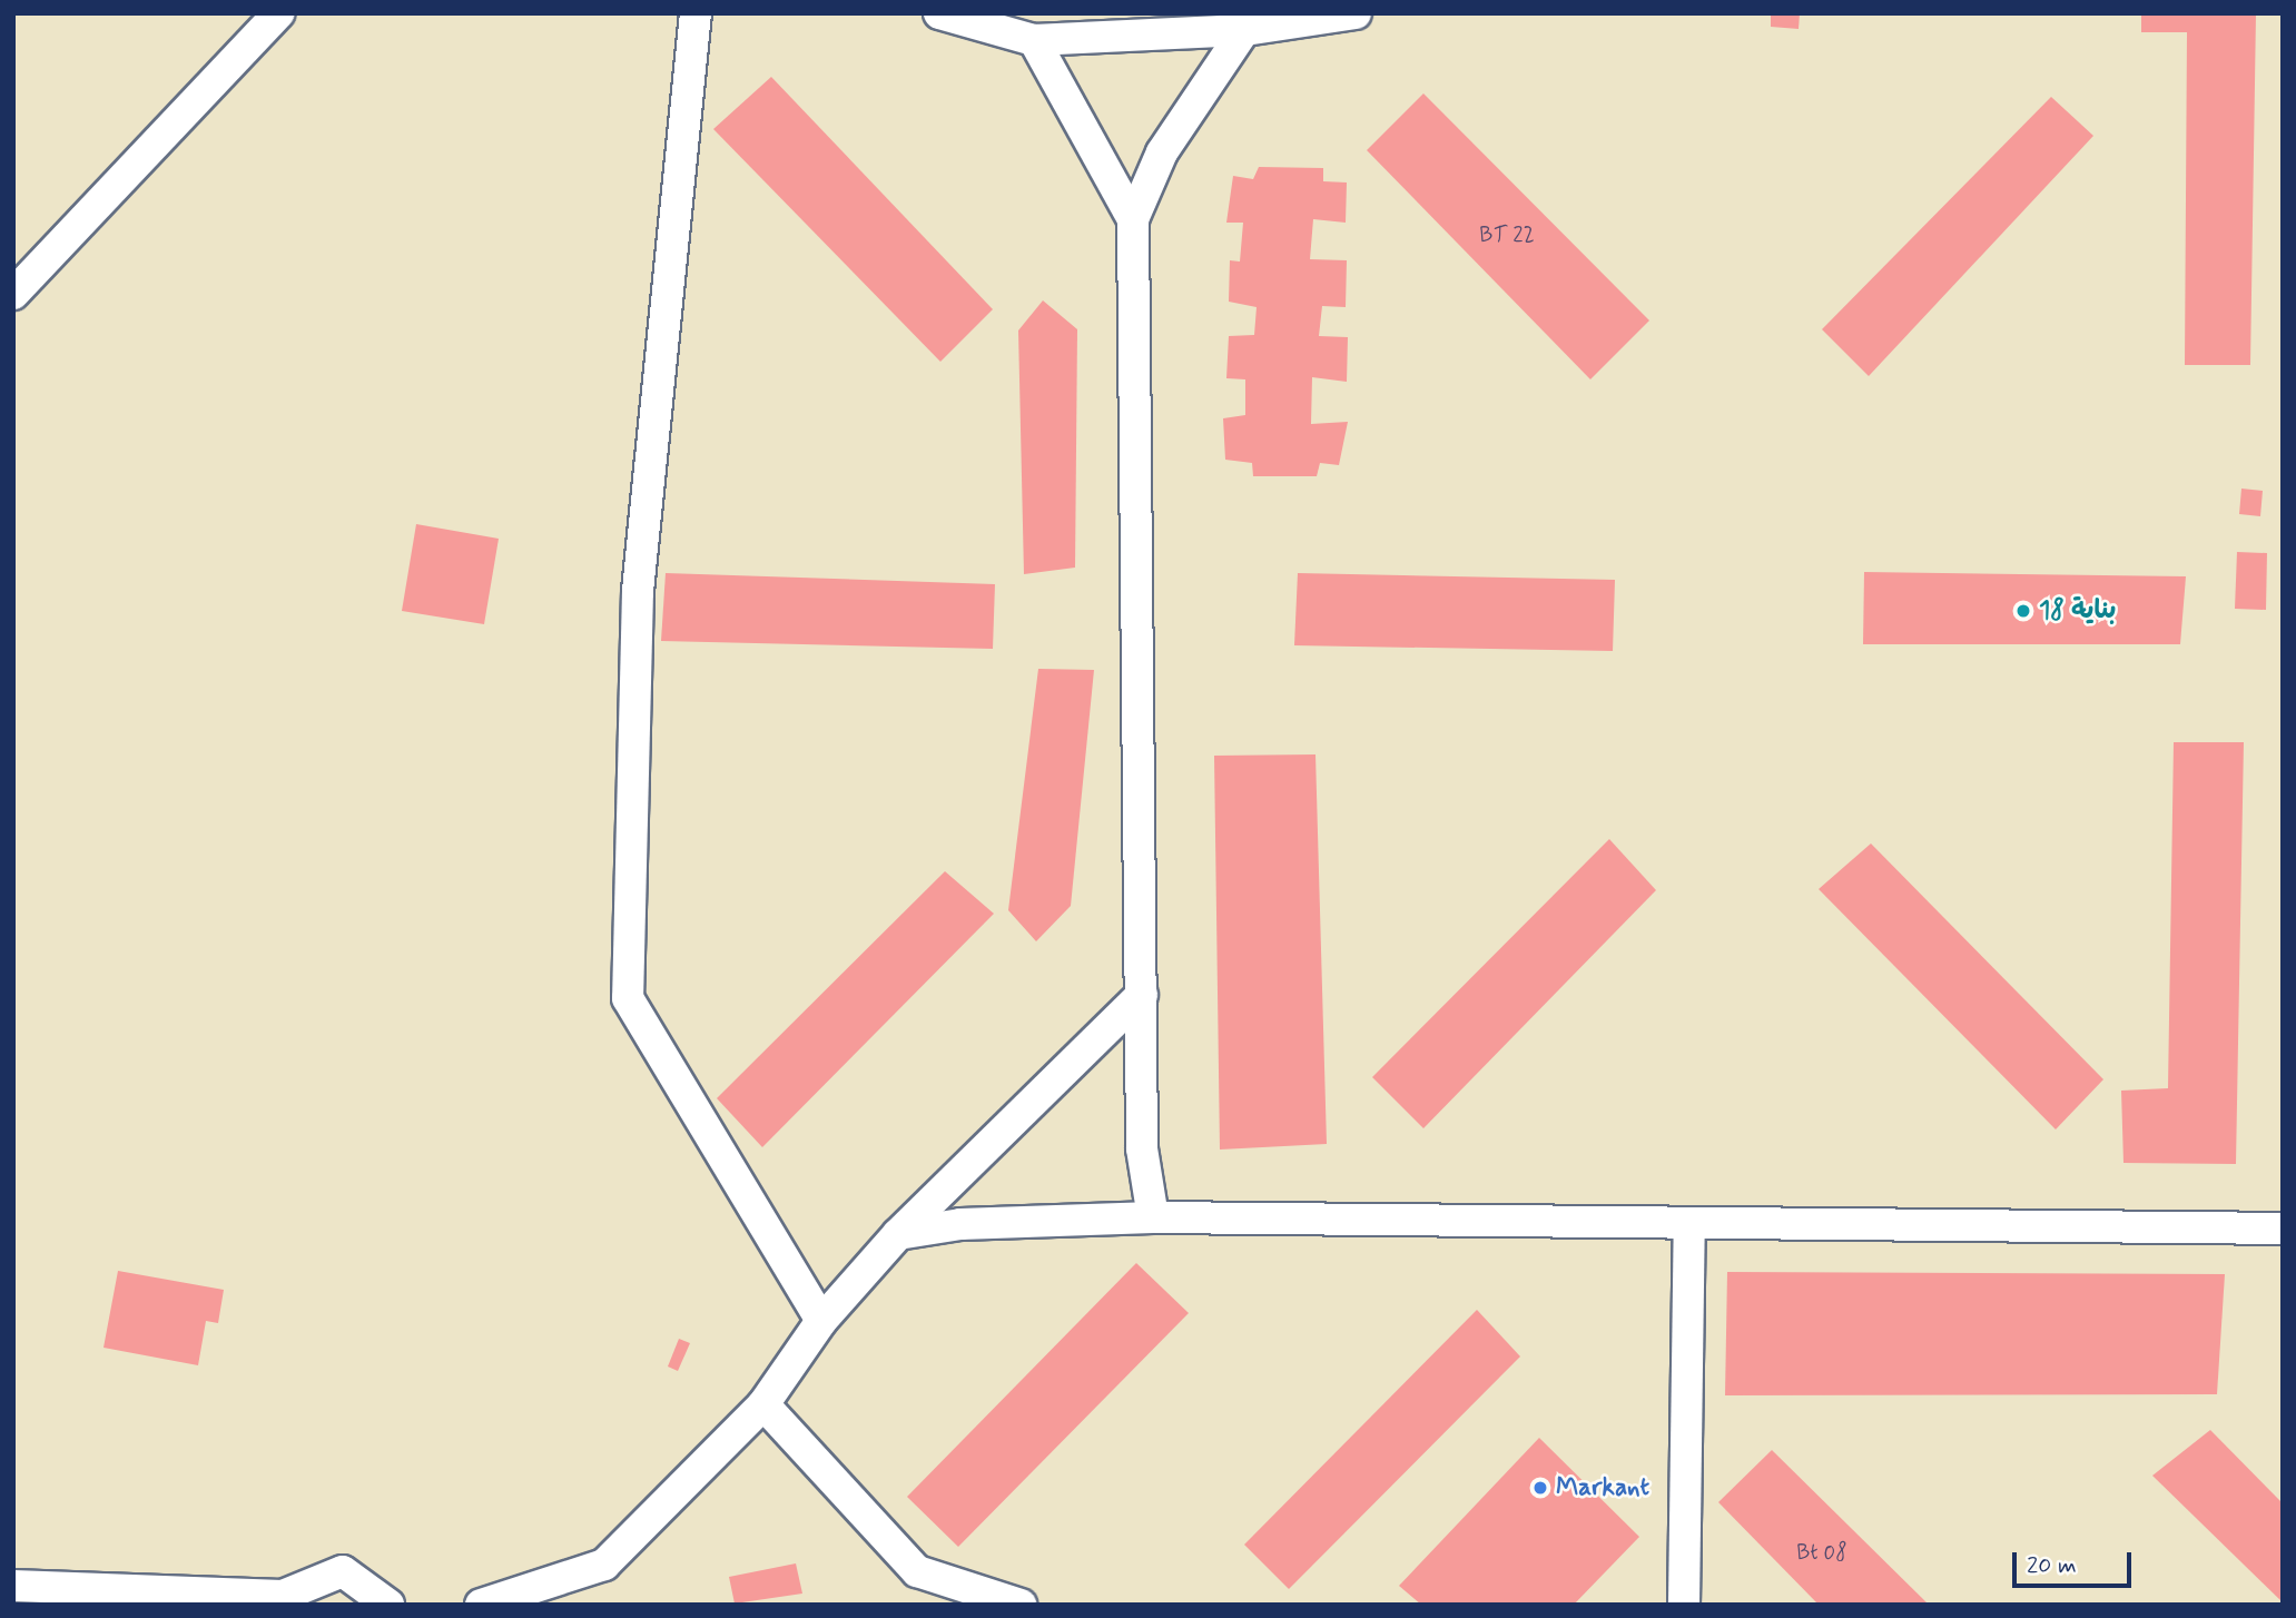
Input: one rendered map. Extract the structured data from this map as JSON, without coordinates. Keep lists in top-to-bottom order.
{
  "places": ["بناية 18", "Markant"],
  "house_numbers": ["BT 22", "Bt 08"],
  "scale_bar": "20 m"
}
